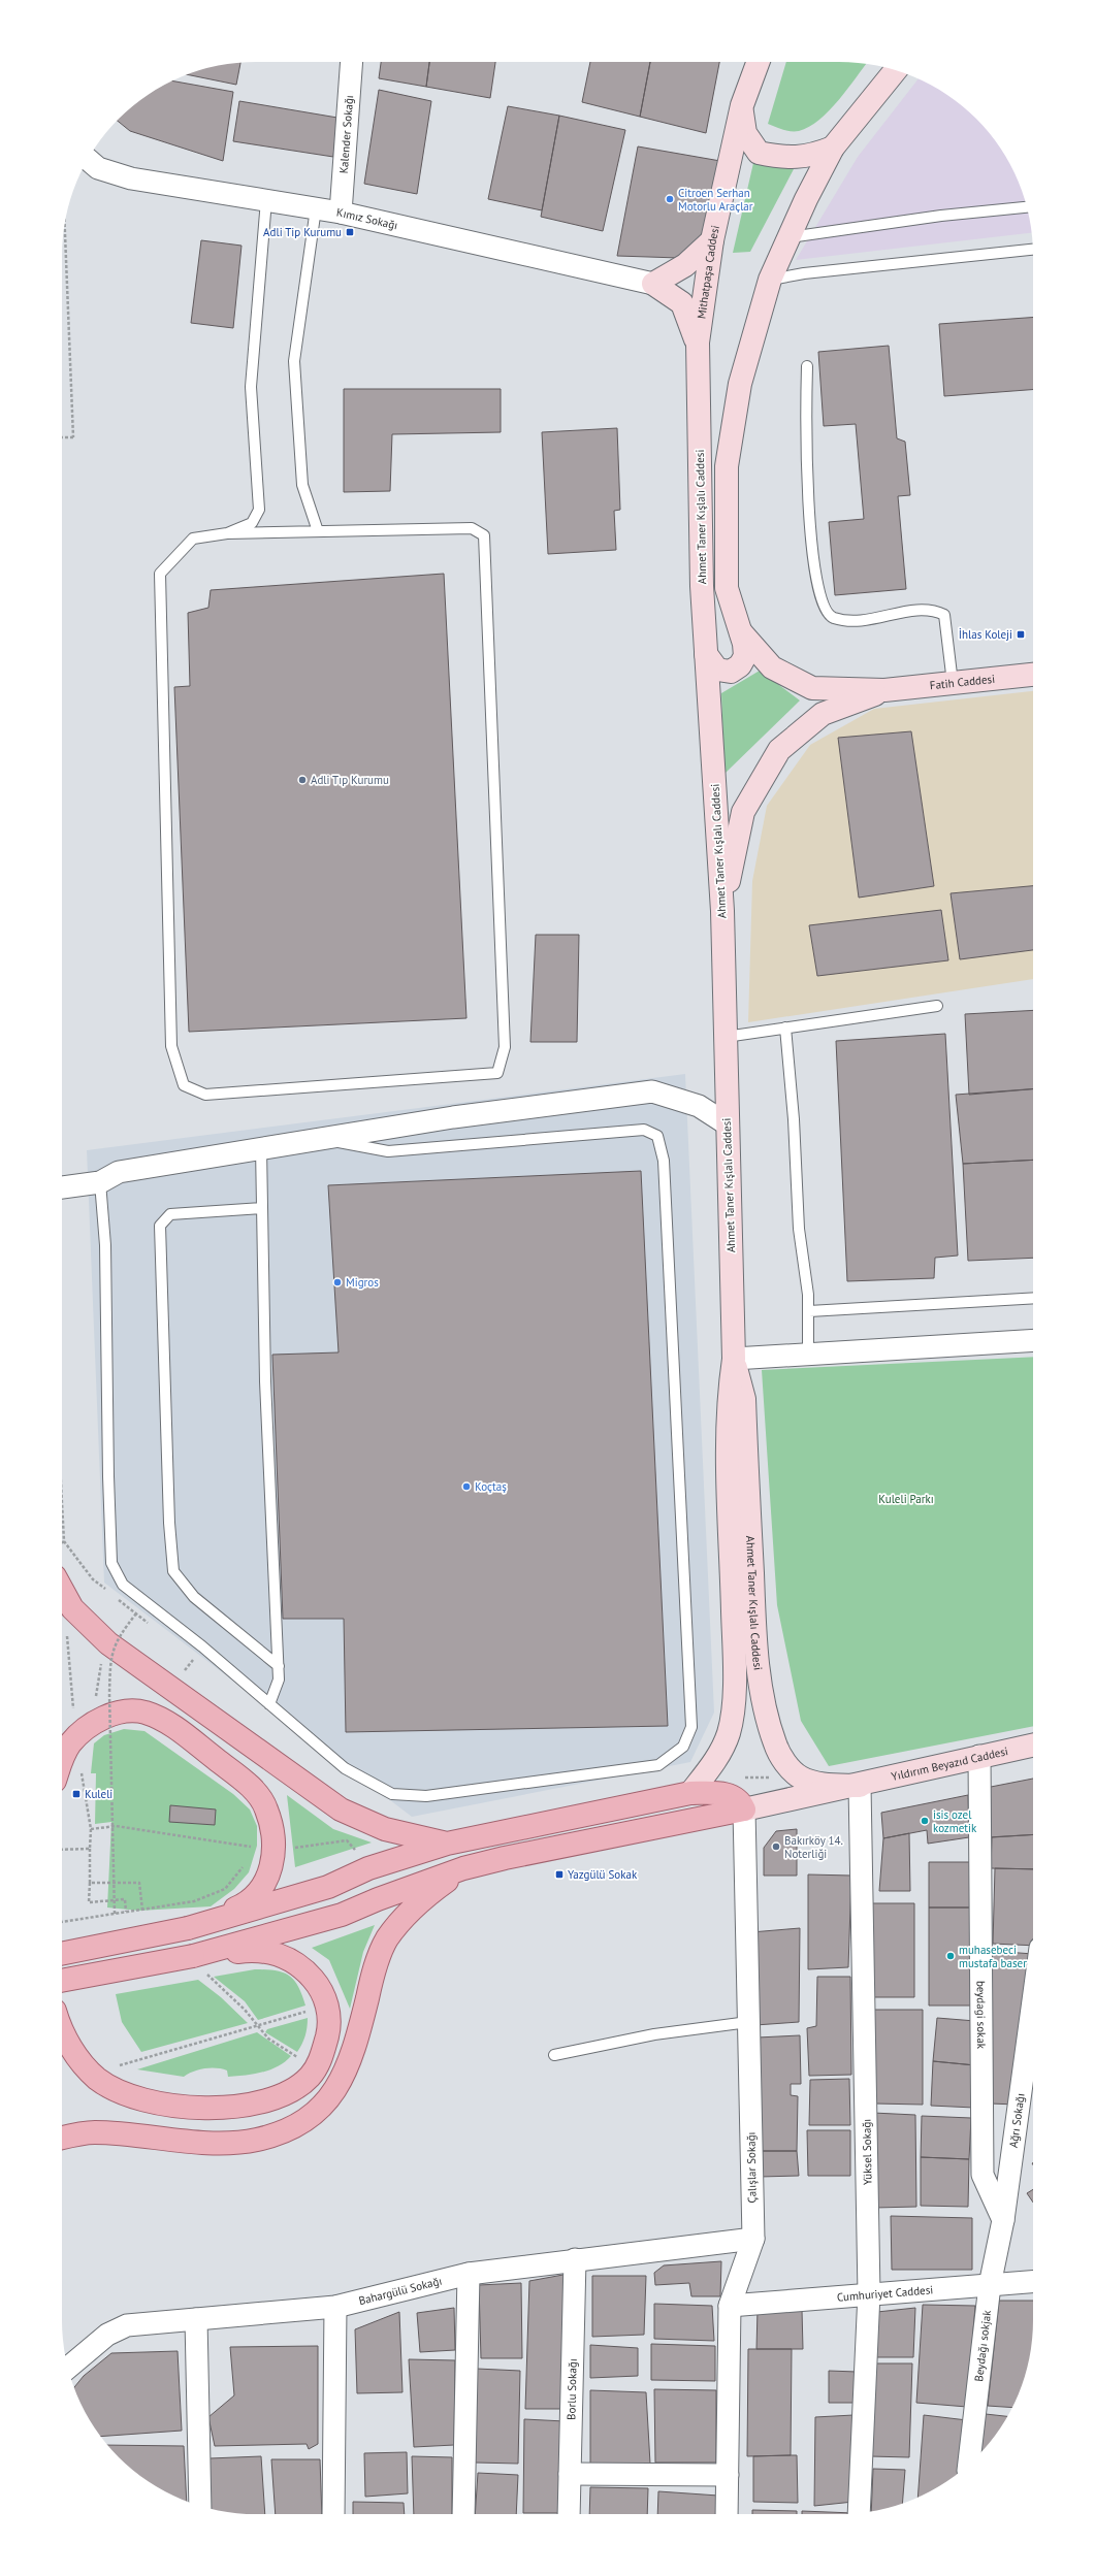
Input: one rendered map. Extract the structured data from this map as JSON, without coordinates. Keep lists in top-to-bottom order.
{
  "streets": {
    "main road": [
      "Mithatpaşa Caddesi",
      "Ahmet Taner Kışlalı Caddesi",
      "Fatih Caddesi",
      "Yıldırım Beyazıd Caddesi"
    ],
    "street": [
      "Kalender Sokağı",
      "Kımız Sokağı",
      "beydagi sokak",
      "Ağrı Sokağı",
      "Yüksel Sokağı",
      "Çalışlar Sokağı",
      "Bahargülü Sokağı",
      "Cumhuriyet Caddesi",
      "Beydağı sokjak",
      "Borlu Sokağı"
    ]
  },
  "crossings": [
    ["Kalender Sokağı", "Kımız Sokağı"],
    ["Mithatpaşa Caddesi", "Ahmet Taner Kışlalı Caddesi"],
    ["Ahmet Taner Kışlalı Caddesi", "Yıldırım Beyazıd Caddesi"],
    ["Ahmet Taner Kışlalı Caddesi", "Yüksel Sokağı"],
    ["Yıldırım Beyazıd Caddesi", "beydagi sokak"],
    ["Yıldırım Beyazıd Caddesi", "Yüksel Sokağı"],
    ["Yıldırım Beyazıd Caddesi", "Çalışlar Sokağı"],
    ["beydagi sokak", "Ağrı Sokağı"],
    ["beydagi sokak", "Beydağı sokjak"],
    ["Ağrı Sokağı", "Beydağı sokjak"],
    ["Yüksel Sokağı", "Cumhuriyet Caddesi"],
    ["Çalışlar Sokağı", "Bahargülü Sokağı"],
    ["Çalışlar Sokağı", "Cumhuriyet Caddesi"],
    ["Bahargülü Sokağı", "Borlu Sokağı"],
    ["Cumhuriyet Caddesi", "Beydağı sokjak"]
  ],
  "parks": ["Kuleli Parkı"],
  "places": {
    "other": [
      "Citroen Serhan Motorlu Araçlar",
      "Adli Tıp Kurumu",
      "Migros",
      "Koçtaş",
      "isis ozel kozmetik",
      "Bakırköy 14. Noterliği",
      "muhasebeci mustafa baser"
    ],
    "transit": [
      "Adli Tip Kurumu",
      "İhlas Koleji",
      "Kuleli",
      "Yazgülü Sokak"
    ]
  }
}
